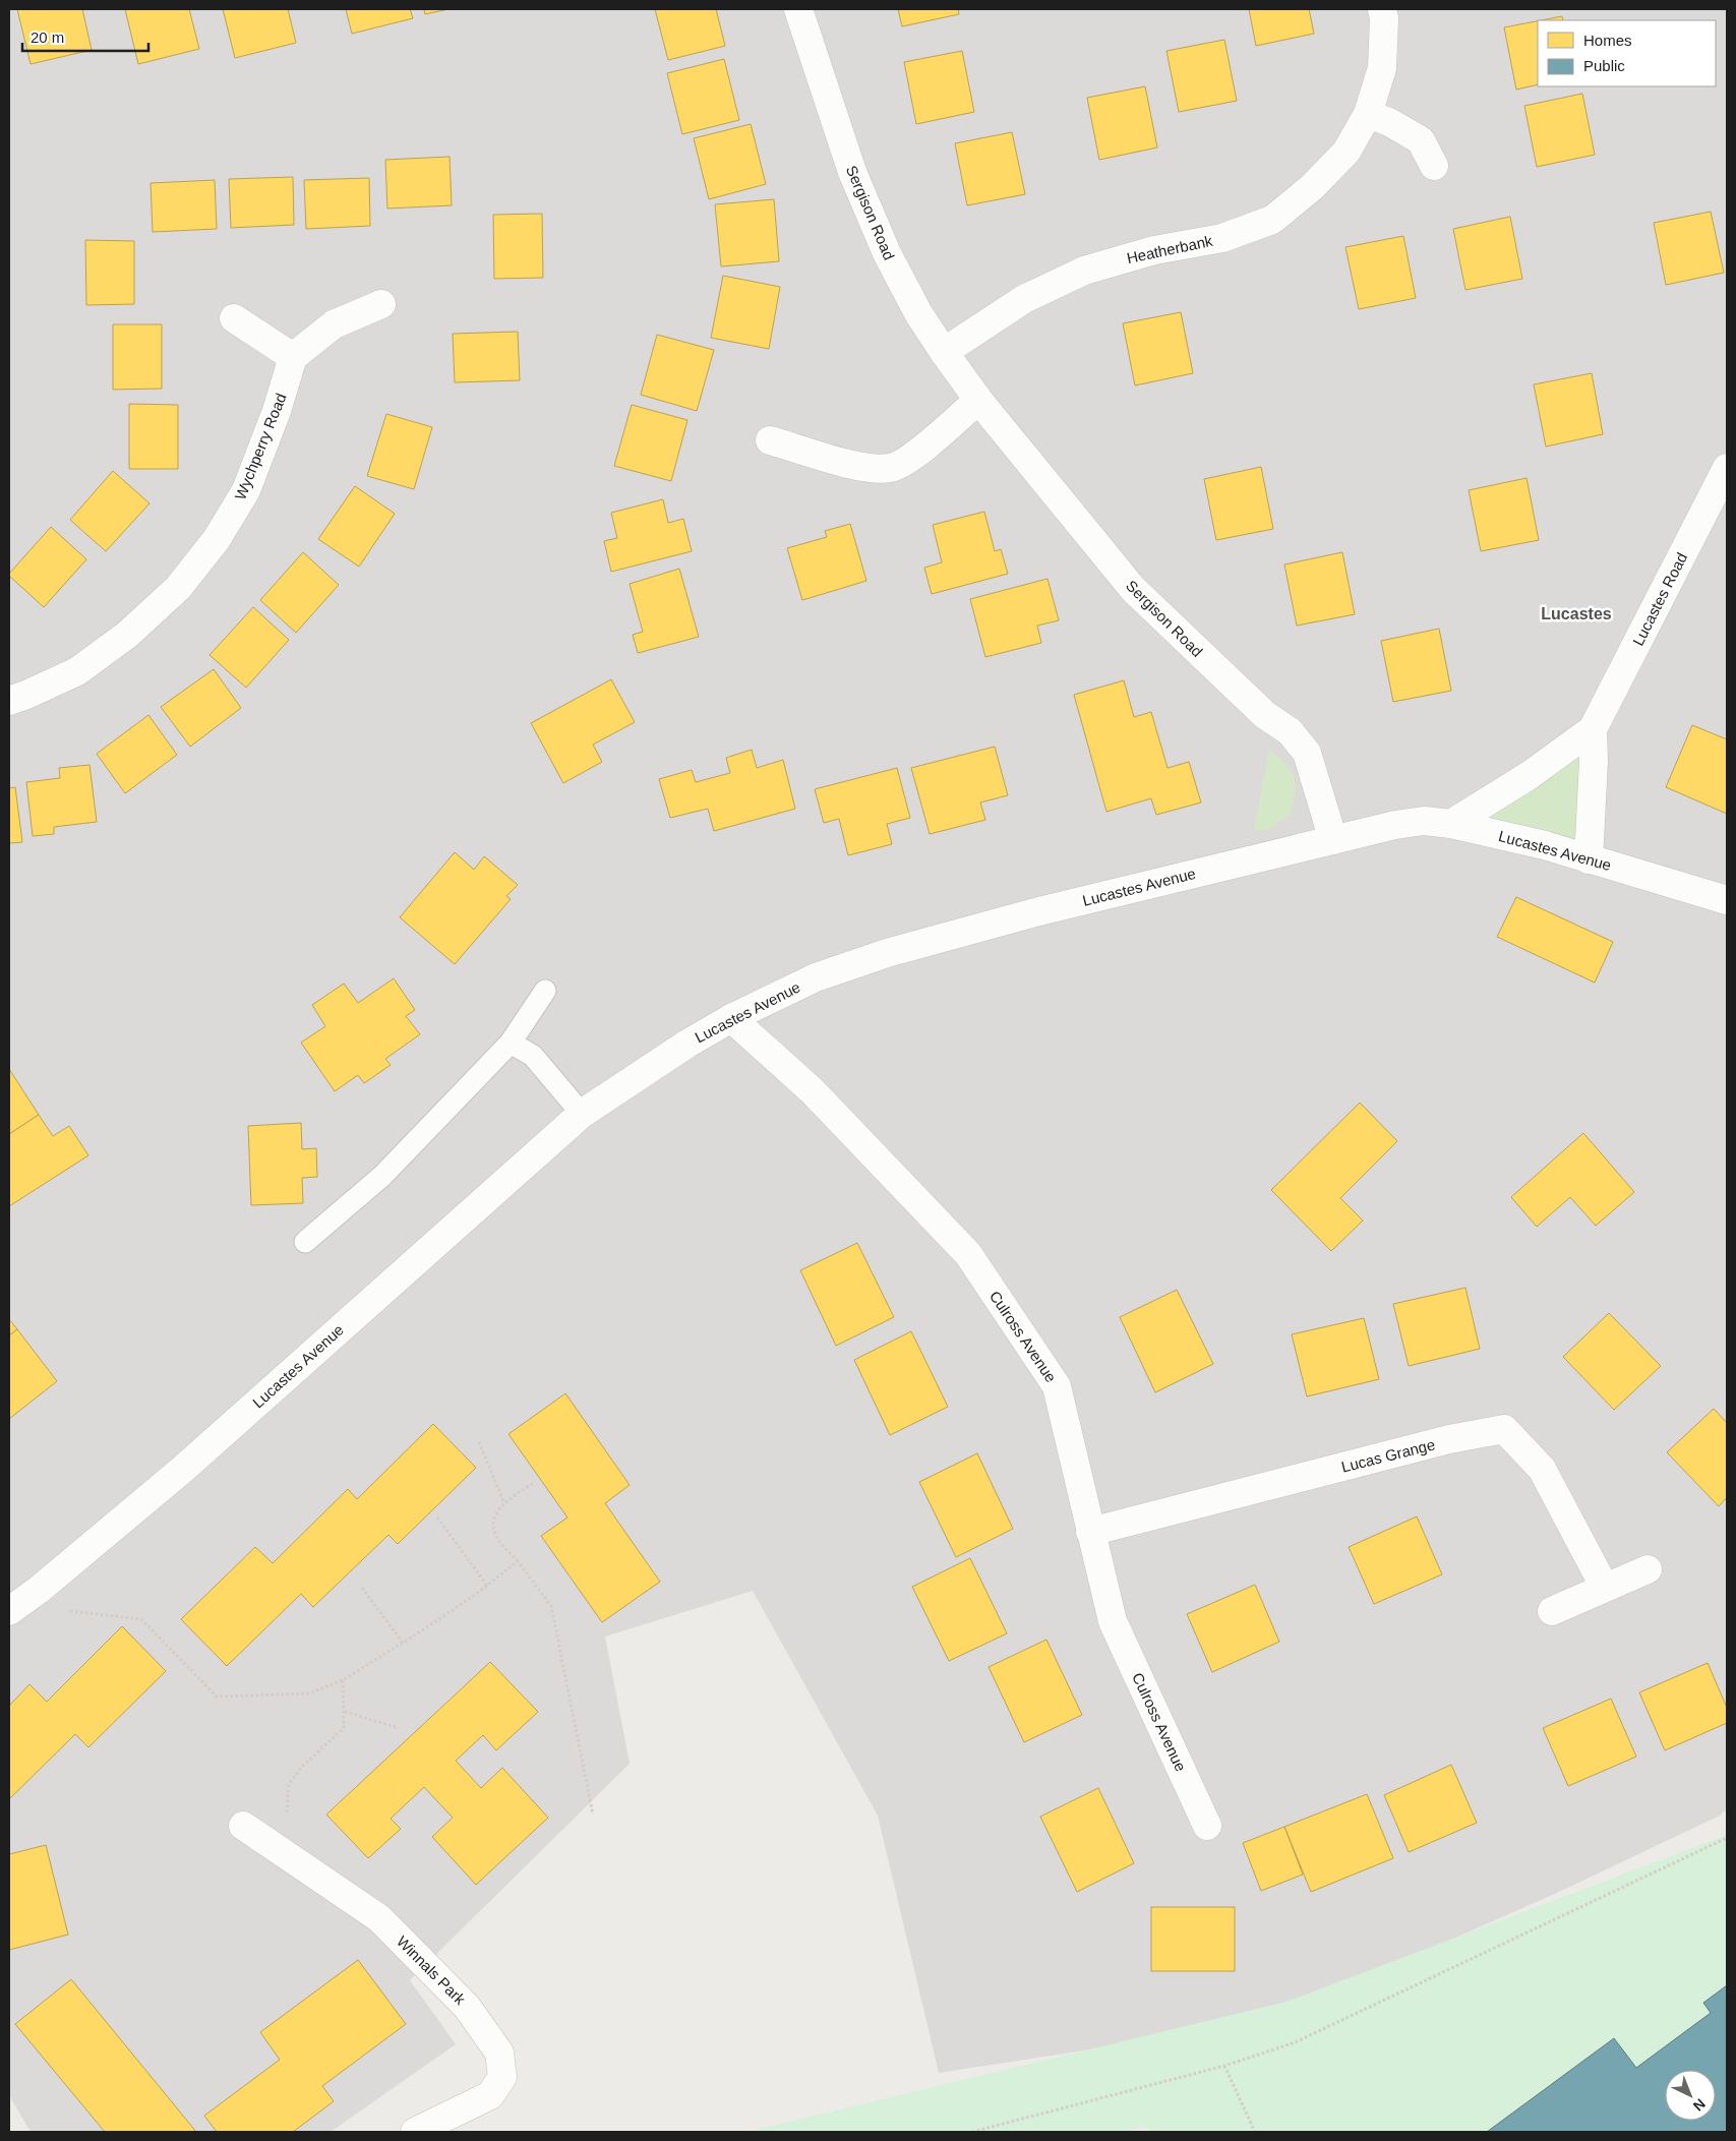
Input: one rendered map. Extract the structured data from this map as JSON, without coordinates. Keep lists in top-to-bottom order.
{
  "streets": {
    "street": [
      "Sergison Road",
      "Heatherbank",
      "Wychperry Road",
      "Lucastes Road",
      "Lucastes Avenue",
      "Culross Avenue",
      "Lucas Grange",
      "Winnals Park"
    ]
  },
  "crossings": [
    ["Sergison Road", "Heatherbank"],
    ["Sergison Road", "Lucastes Avenue"],
    ["Lucastes Road", "Lucastes Avenue"],
    ["Lucastes Avenue", "Culross Avenue"],
    ["Culross Avenue", "Lucas Grange"]
  ],
  "districts": ["Lucastes"],
  "legend": ["Homes", "Public"],
  "scale_bar": "20 m",
  "north": "bottom right"
}
